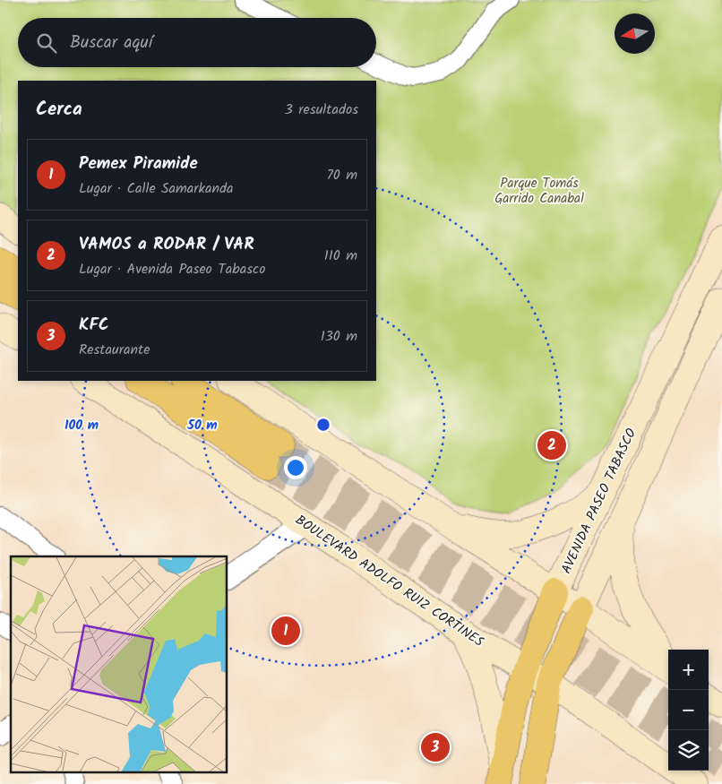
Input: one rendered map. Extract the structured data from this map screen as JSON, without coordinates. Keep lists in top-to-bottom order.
{
  "streets": {
    "main road": ["AVENIDA PASEO TABASCO", "BOULEVARD ADOLFO RUIZ CORTINES"]
  },
  "crossings": [
    ["AVENIDA PASEO TABASCO", "BOULEVARD ADOLFO RUIZ CORTINES"]
  ],
  "parks": ["Parque Tomás Garrido Canabal"],
  "north": "left",
  "page": {
    "search": "Buscar aquí",
    "heading": ["Cerca", "3 resultados"],
    "list": [
      {
        "mark": "1",
        "name": "Pemex Piramide",
        "note": "Lugar · Calle Samarkanda",
        "value": "70 m"
      },
      {
        "mark": "2",
        "name": "VAMOS a RODAR / VAR",
        "note": "Lugar · Avenida Paseo Tabasco",
        "value": "110 m"
      },
      {
        "mark": "3",
        "name": "KFC",
        "note": "Restaurante",
        "value": "130 m"
      }
    ],
    "pins": ["2", "1", "3"],
    "map_buttons": ["+", "−"]
  },
  "rings": ["100 m", "50 m"]
}
